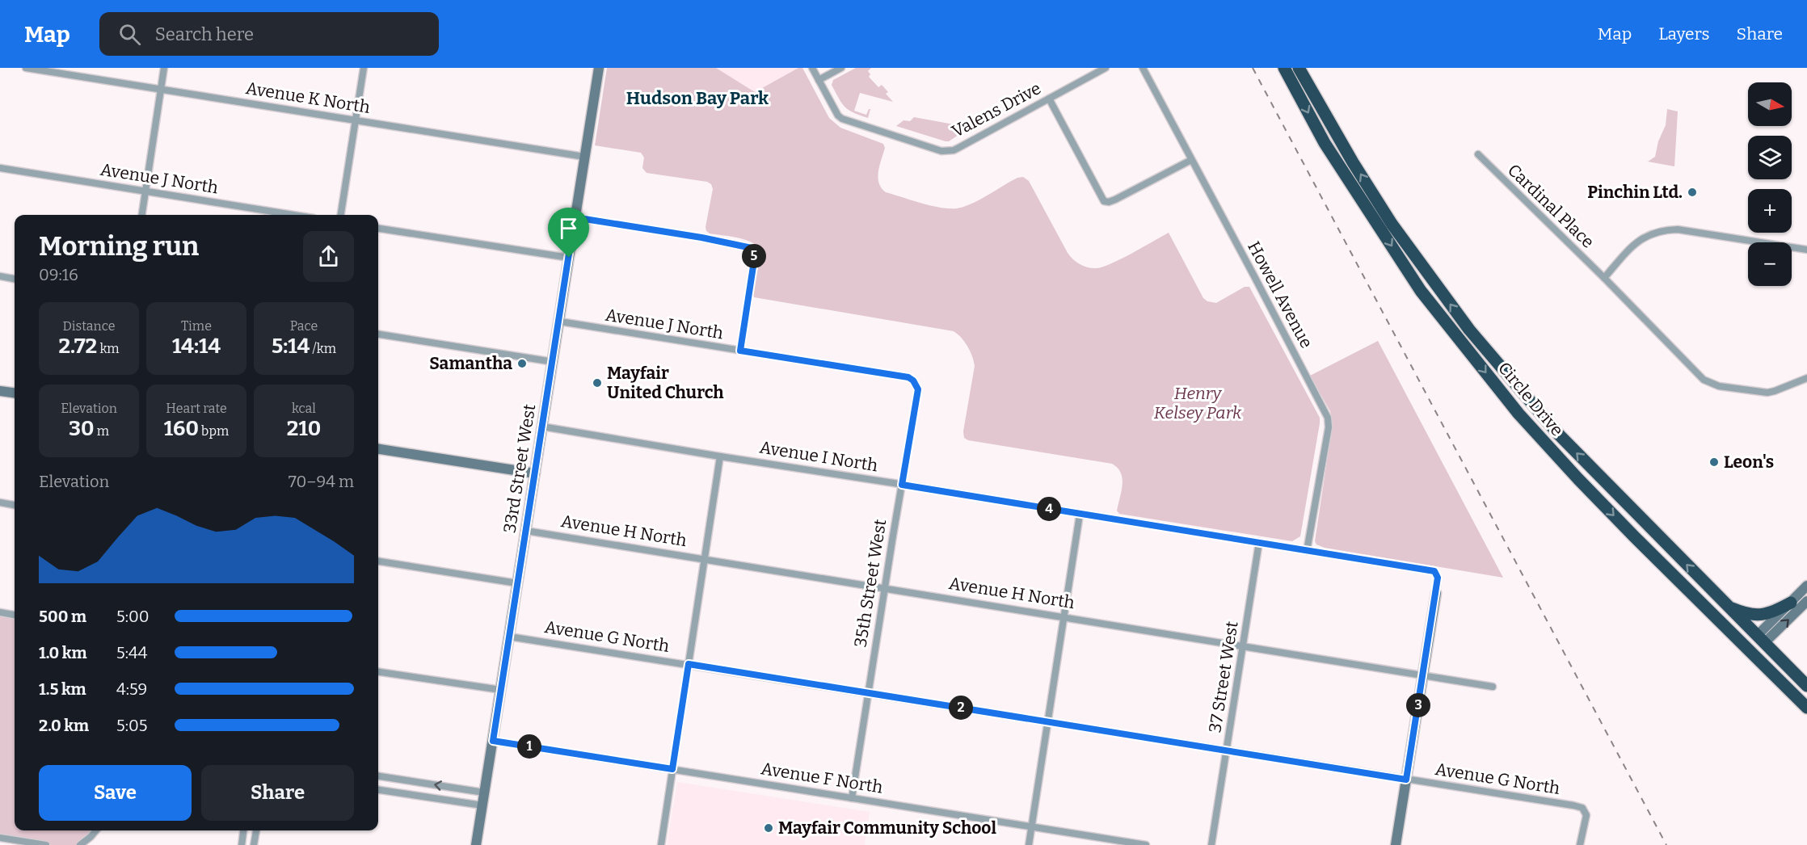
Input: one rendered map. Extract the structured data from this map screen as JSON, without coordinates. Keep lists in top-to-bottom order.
{
  "streets": {
    "highway": ["Circle Drive"],
    "main road": ["33rd Street West"],
    "street": [
      "Avenue K North",
      "Valens Drive",
      "Avenue J North",
      "Cardinal Place",
      "Howell Avenue",
      "Avenue I North",
      "Avenue H North",
      "35th Street West",
      "Avenue G North",
      "37 Street West",
      "Avenue F North"
    ]
  },
  "crossings": [
    ["Avenue K North", "33rd Street West"],
    ["Avenue J North", "33rd Street West"],
    ["Avenue J North", "35th Street West"],
    ["Howell Avenue", "Avenue I North"],
    ["Avenue I North", "33rd Street West"],
    ["Avenue I North", "35th Street West"],
    ["Avenue I North", "37 Street West"],
    ["33rd Street West", "Avenue H North"],
    ["33rd Street West", "Avenue G North"],
    ["33rd Street West", "Avenue F North"],
    ["Avenue H North", "35th Street West"],
    ["Avenue H North", "37 Street West"],
    ["35th Street West", "Avenue G North"],
    ["35th Street West", "Avenue F North"],
    ["Avenue G North", "37 Street West"]
  ],
  "districts": ["Hudson Bay Park"],
  "parks": ["Henry Kelsey Park"],
  "places": [
    "Pinchin Ltd.",
    "Samantha",
    "Mayfair United Church",
    "Leon's",
    "Mayfair Community School"
  ],
  "north": "right",
  "page": {
    "header": "Map",
    "search": "Search here",
    "nav": ["Map", "Layers", "Share"],
    "map_buttons": ["+", "−"],
    "heading": ["Morning run", "09:16"],
    "pins": [
      "5",
      "4",
      "3",
      "2",
      "1"
    ],
    "stats": [
      ["Distance", "2.72 km"],
      ["Time", "14:14"],
      ["Pace", "5:14 /km"],
      ["Elevation", "30 m"],
      ["Heart rate", "160 bpm"],
      ["kcal", "210"]
    ],
    "chart": ["Elevation", "70–94 m"],
    "list": [
      {
        "name": "500 m",
        "note": "5:00"
      },
      {
        "name": "1.0 km",
        "note": "5:44"
      },
      {
        "name": "1.5 km",
        "note": "4:59"
      },
      {
        "name": "2.0 km",
        "note": "5:05"
      }
    ],
    "buttons": ["Save", "Share"]
  }
}
